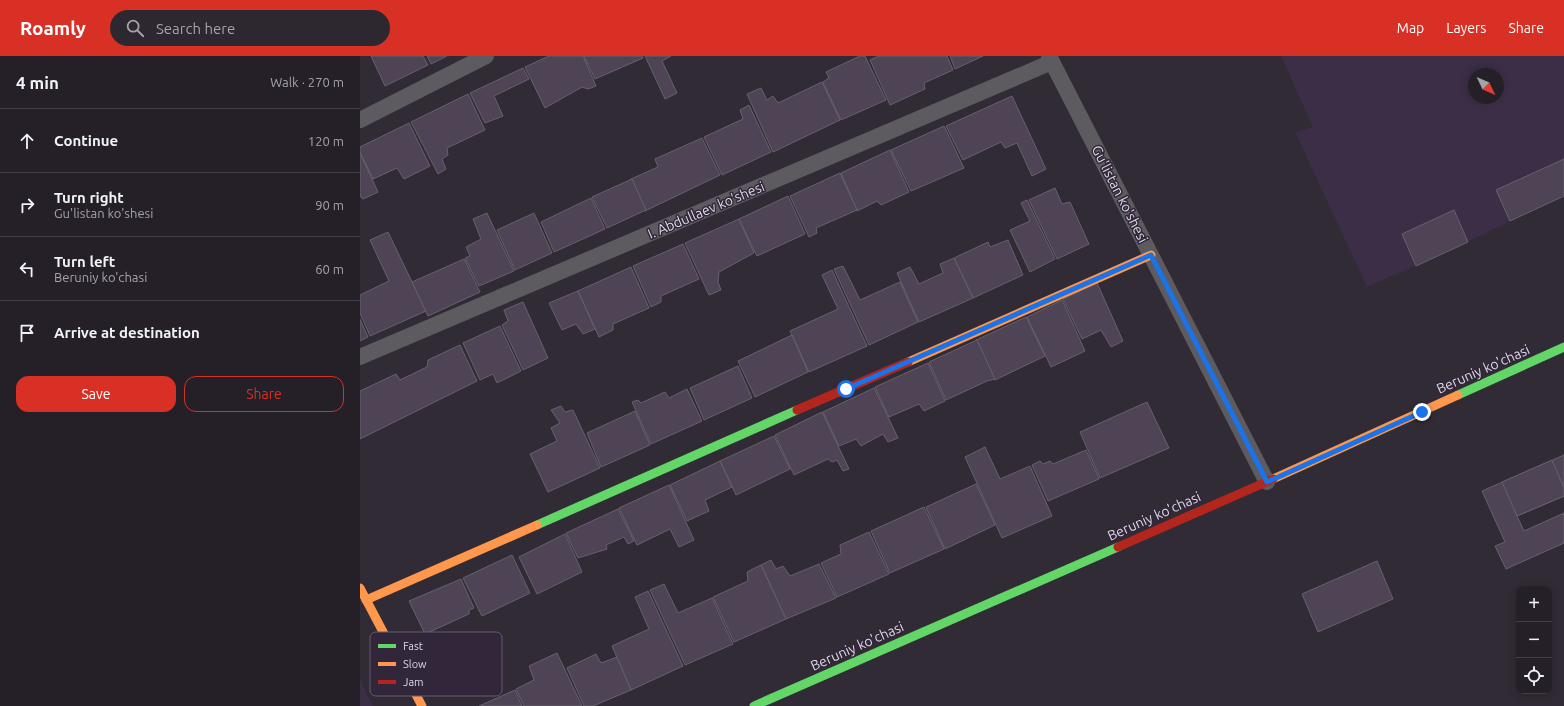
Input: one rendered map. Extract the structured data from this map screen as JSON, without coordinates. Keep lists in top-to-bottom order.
{
  "streets": {
    "main road": ["Beruniy ko'chasi"],
    "street": ["Gu'listan ko'shesi", "I. Abdullaev ko'shesi"]
  },
  "crossings": [
    ["Gu'listan ko'shesi", "I. Abdullaev ko'shesi"],
    ["Gu'listan ko'shesi", "Beruniy ko'chasi"]
  ],
  "legend": ["Fast", "Slow", "Jam"],
  "north": "bottom right",
  "page": {
    "header": "Roamly",
    "search": "Search here",
    "nav": ["Map", "Layers", "Share"],
    "heading": ["4 min", "Walk · 270 m"],
    "list": [
      ["Continue", "120 m"],
      ["Turn right", "Gu'listan ko'shesi", "90 m"],
      ["Turn left", "Beruniy ko'chasi", "60 m"],
      "Arrive at destination"
    ],
    "buttons": ["Save", "Share"],
    "map_buttons": ["+", "−"]
  }
}
